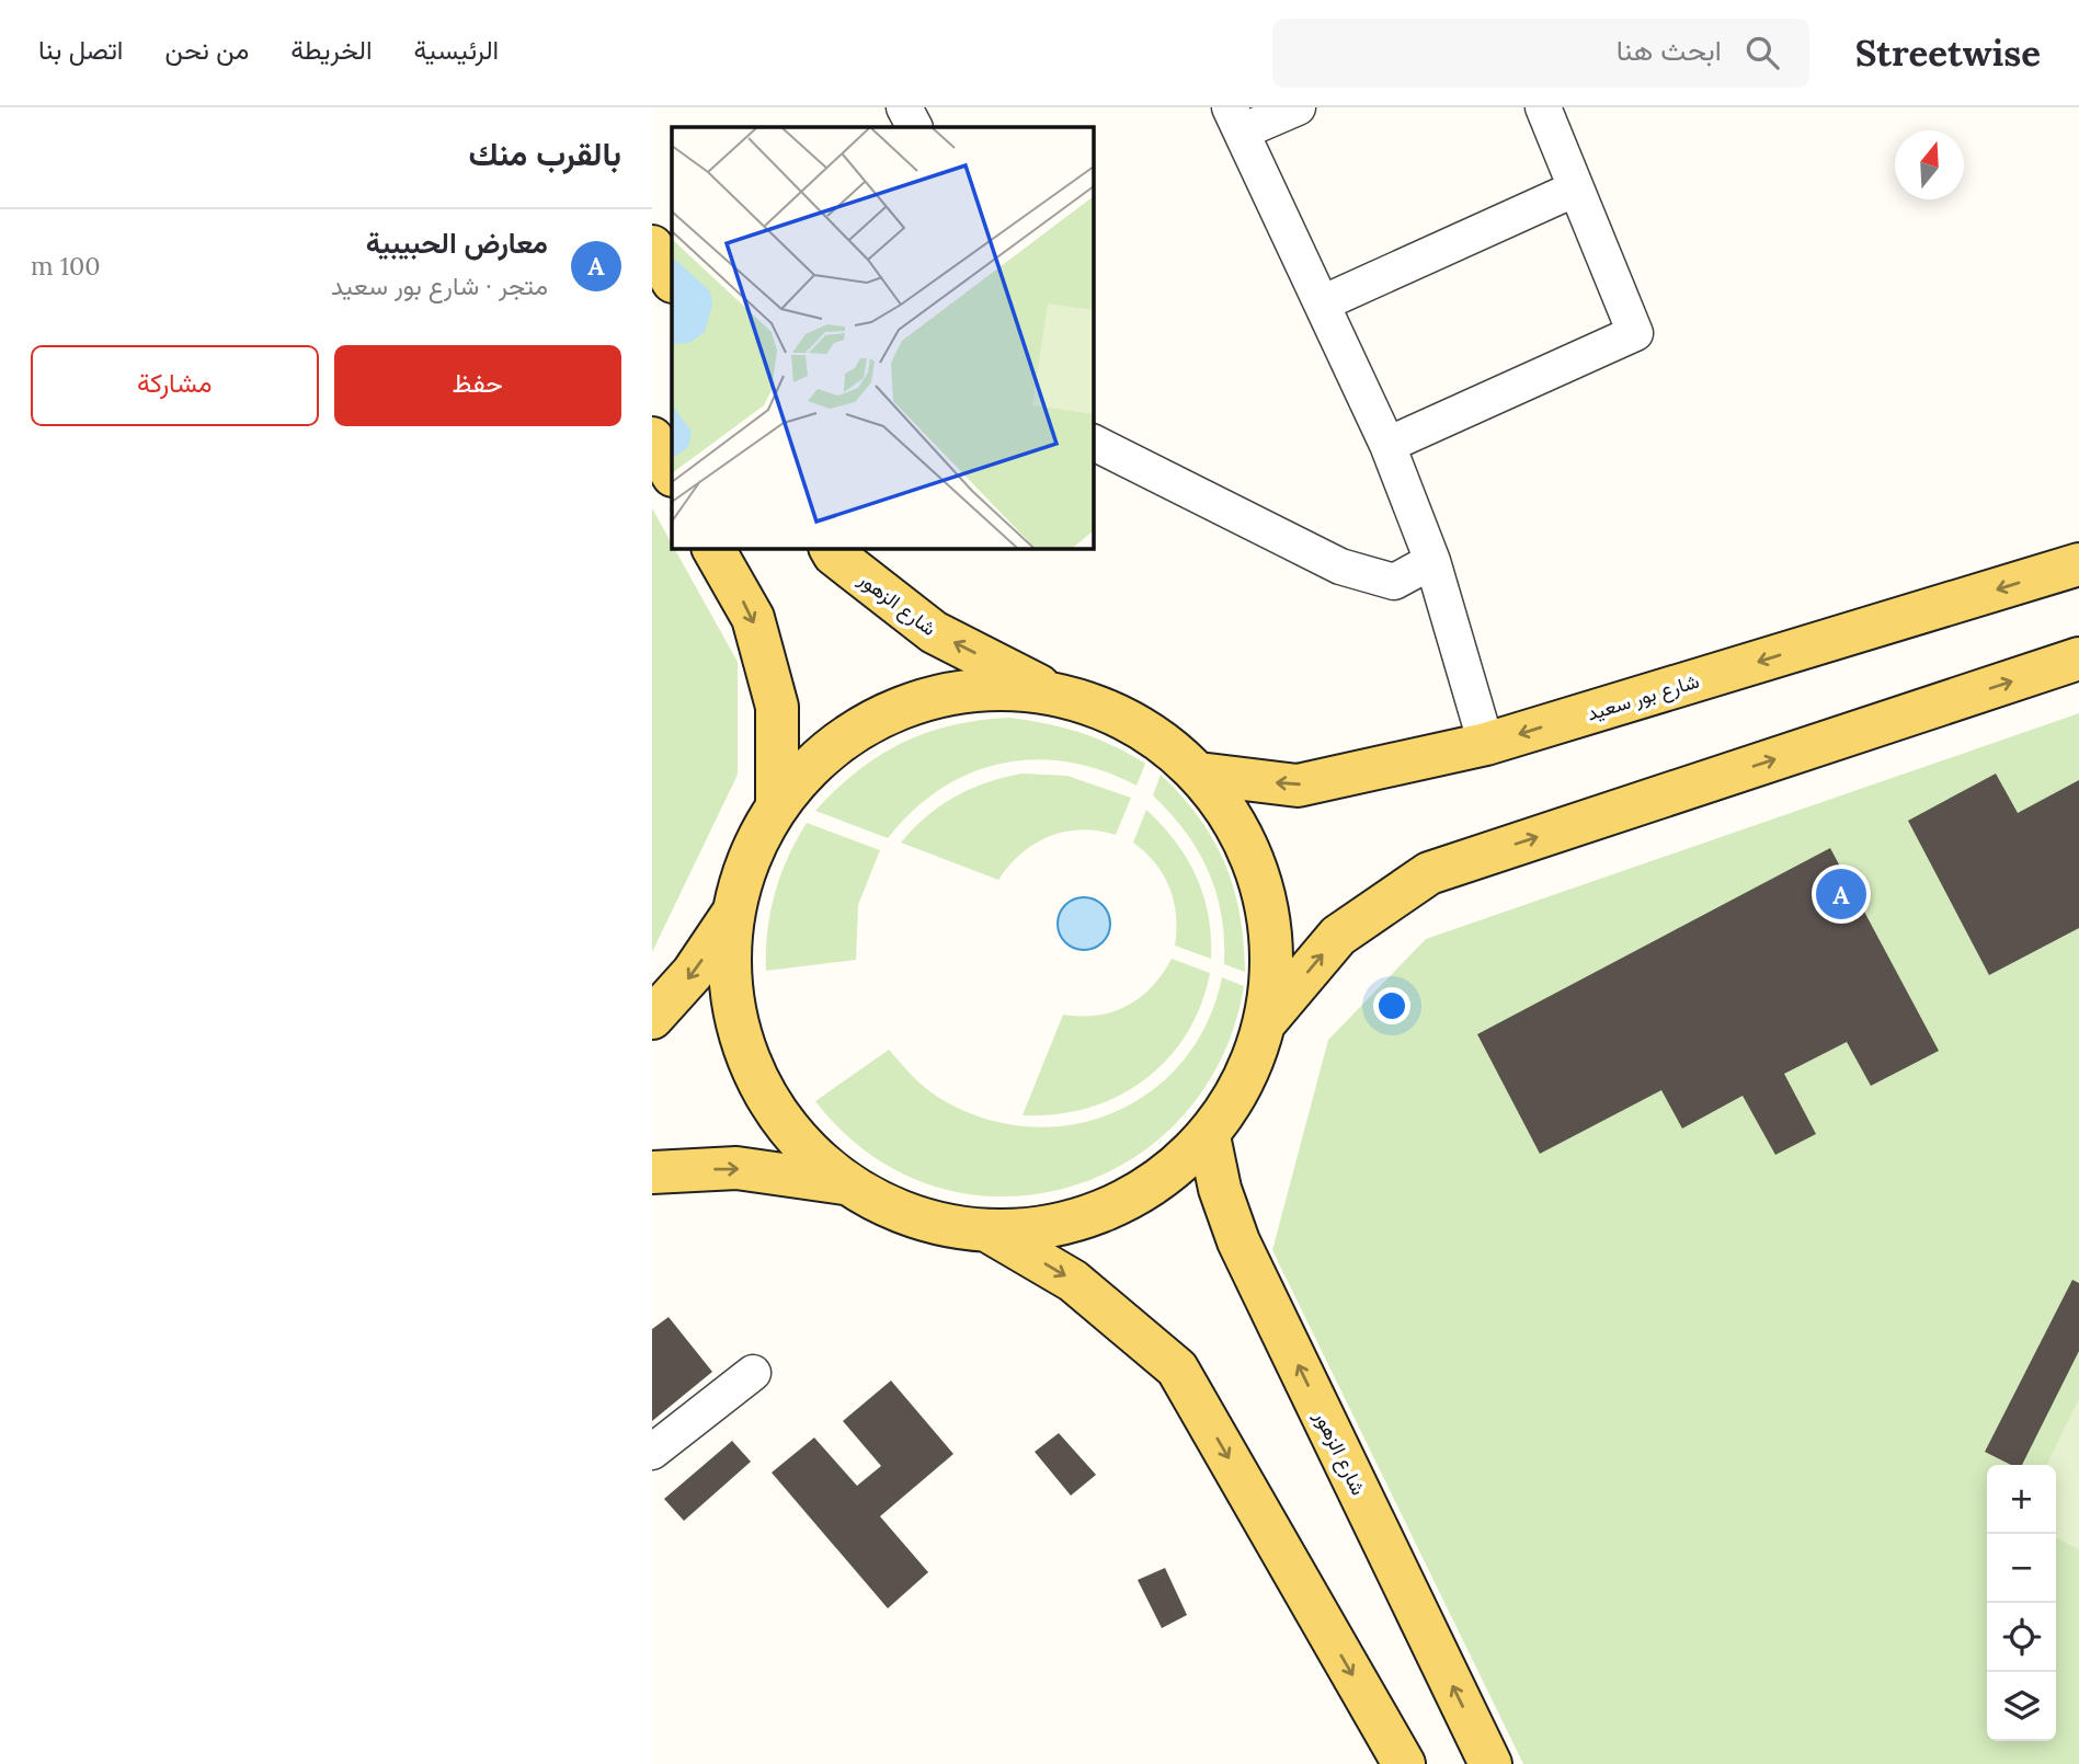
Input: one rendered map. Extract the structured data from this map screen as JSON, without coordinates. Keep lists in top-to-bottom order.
{
  "streets": {
    "main road": ["شارع الزهور", "شارع بور سعيد"]
  },
  "north": "top",
  "page": {
    "header": "Streetwise",
    "search": "ابحث هنا",
    "nav": [
      "الرئيسية",
      "الخريطة",
      "من نحن",
      "اتصل بنا"
    ],
    "heading": "بالقرب منك",
    "list": [
      {
        "mark": "A",
        "name": "معارض الحبيبية",
        "note": "متجر · شارع بور سعيد",
        "value": "100 m"
      }
    ],
    "buttons": ["حفظ", "مشاركة"],
    "pins": "A",
    "map_buttons": ["+", "−"]
  }
}
